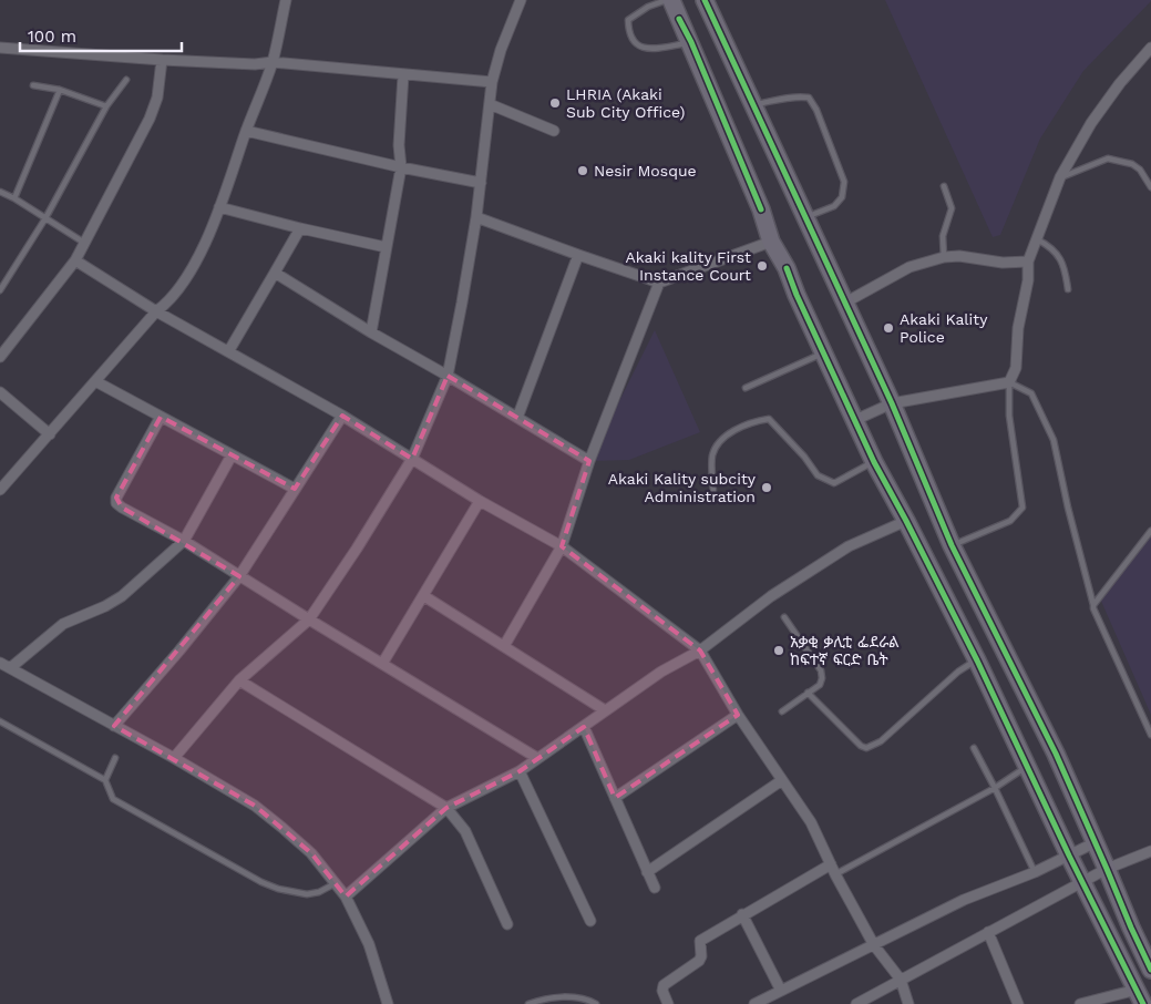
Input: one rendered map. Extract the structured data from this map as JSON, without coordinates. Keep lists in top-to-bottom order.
{
  "places": [
    "LHRIA (Akaki Sub City Office)",
    "Nesir Mosque",
    "Akaki kality First Instance Court",
    "Akaki Kality Police",
    "Akaki Kality subcity Administration",
    "አቃቂ ቃሊቲ ፌደራል ከፍተኛ ፍርድ ቤት"
  ],
  "scale_bar": "100 m"
}
